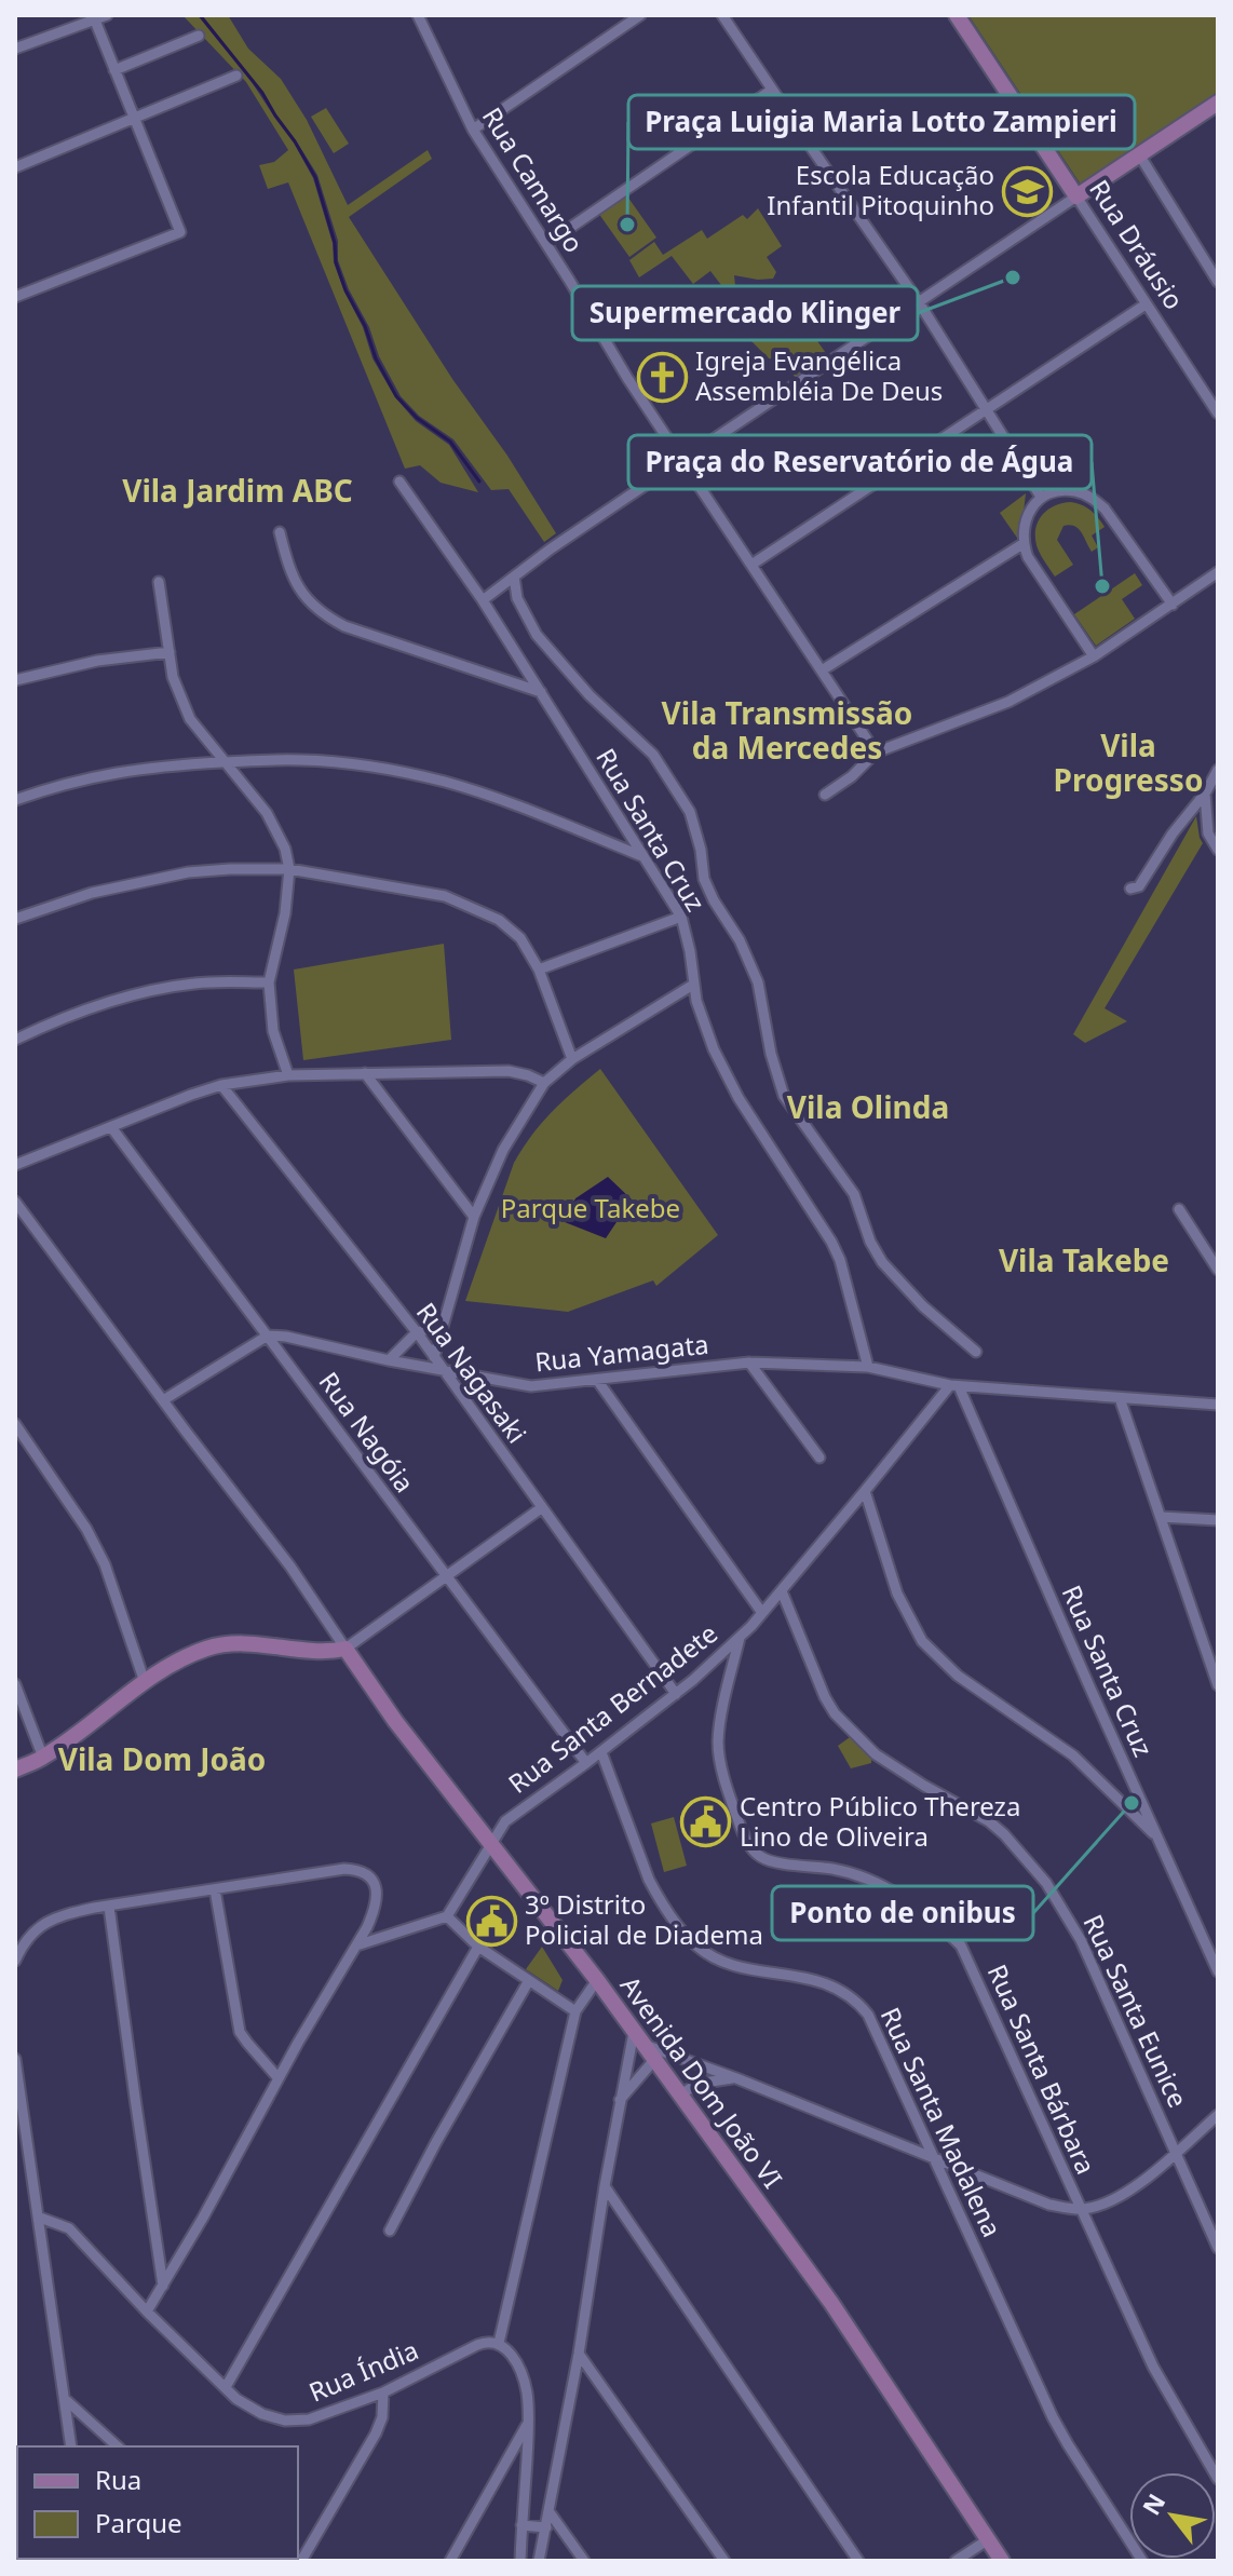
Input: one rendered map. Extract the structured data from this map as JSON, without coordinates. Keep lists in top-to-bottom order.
{
  "streets": {
    "street": [
      "Rua Camargo",
      "Rua Dráusio",
      "Rua Santa Cruz",
      "Rua Yamagata",
      "Rua Nagasaki",
      "Rua Nagóia",
      "Rua Santa Bernadete",
      "Rua Santa Eunice",
      "Rua Santa Bárbara",
      "Avenida Dom João VI",
      "Rua Santa Madalena",
      "Rua Índia"
    ]
  },
  "crossings": [
    ["Rua Santa Cruz", "Rua Yamagata"],
    ["Rua Santa Cruz", "Rua Santa Bernadete"],
    ["Rua Yamagata", "Rua Nagasaki"],
    ["Rua Yamagata", "Rua Nagóia"],
    ["Rua Yamagata", "Rua Santa Bernadete"],
    ["Rua Nagasaki", "Rua Santa Bernadete"],
    ["Rua Nagóia", "Rua Santa Bernadete"],
    ["Rua Santa Bernadete", "Rua Santa Eunice"],
    ["Rua Santa Bernadete", "Rua Santa Bárbara"],
    ["Rua Santa Bernadete", "Avenida Dom João VI"],
    ["Rua Santa Bernadete", "Rua Santa Madalena"]
  ],
  "districts": [
    "Vila Jardim ABC",
    "Vila Transmissão da Mercedes",
    "Vila Progresso",
    "Vila Olinda",
    "Vila Takebe",
    "Vila Dom João"
  ],
  "parks": ["Parque Takebe"],
  "places": {
    "school or university": ["Escola Educação Infantil Pitoquinho"],
    "other": [
      "Praça Luigia Maria Lotto Zampieri",
      "Supermercado Klinger",
      "Praça do Reservatório de Água",
      "Ponto de onibus"
    ],
    "church": ["Igreja Evangélica Assembléia De Deus"],
    "public building": ["Centro Público Thereza Lino de Oliveira", "3º Distrito Policial de Diadema"]
  },
  "legend": ["Rua", "Parque"],
  "north": "top left"
}
